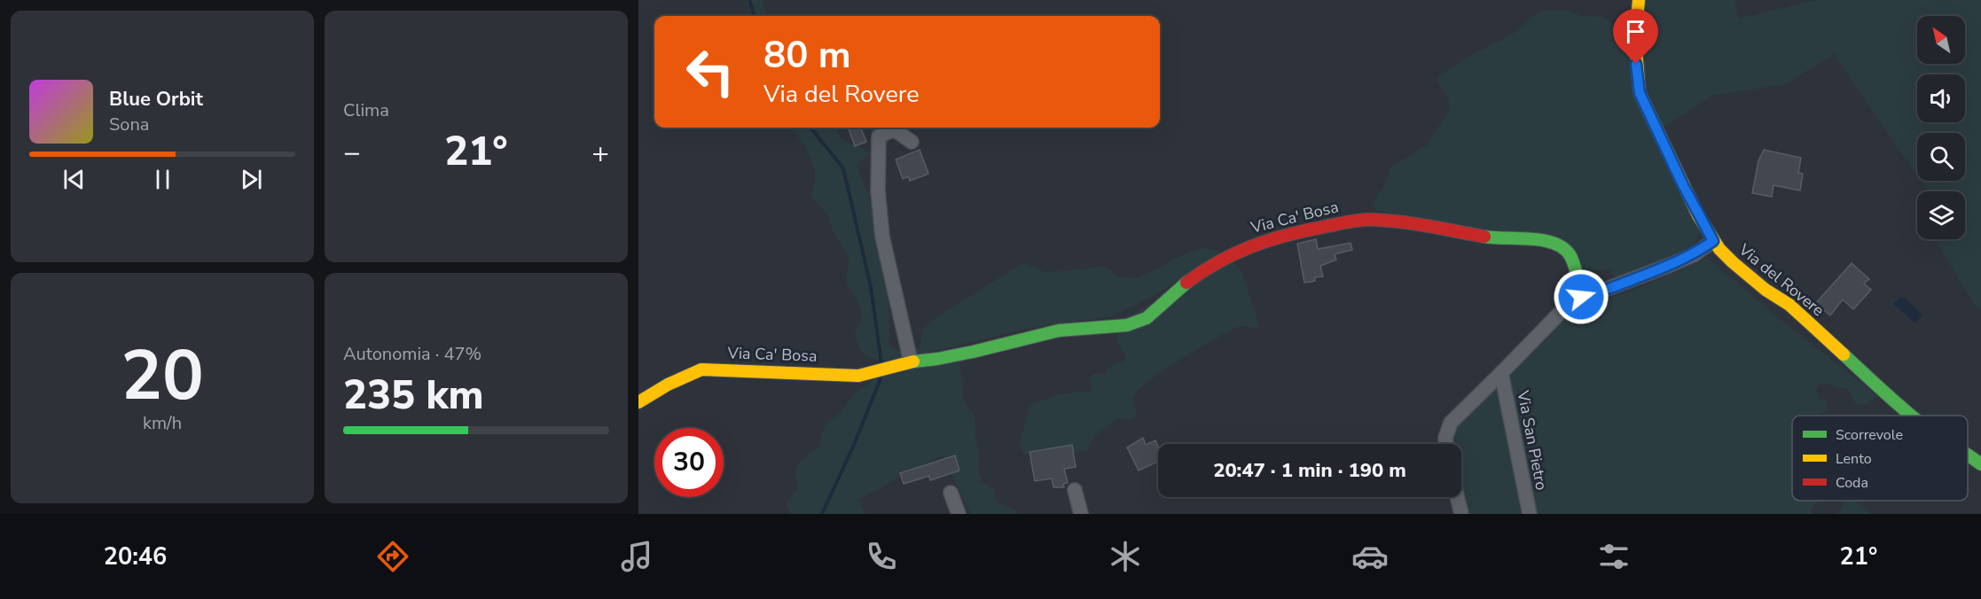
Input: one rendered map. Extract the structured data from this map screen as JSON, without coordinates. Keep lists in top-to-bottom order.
{
  "streets": {
    "street": ["Via Ca' Bosa", "Via del Rovere", "Via San Pietro"]
  },
  "crossings": [
    ["Via Ca' Bosa", "Via San Pietro"],
    ["Via del Rovere", "Via San Pietro"]
  ],
  "legend": ["Scorrevole", "Lento", "Coda"],
  "north": "top left",
  "page": {
    "tile": [
      "Clima",
      ["20", "km/h"],
      ["Autonomia · 47%", "235 km"]
    ],
    "turn": ["80 m", "Via del Rovere"],
    "song": ["Blue Orbit", "Sona"],
    "heat": ["−", "21°", "+"],
    "limit": "30",
    "trip": "20:47 · 1 min · 190 m",
    "tabs": ["20:46", "21°"]
  }
}
